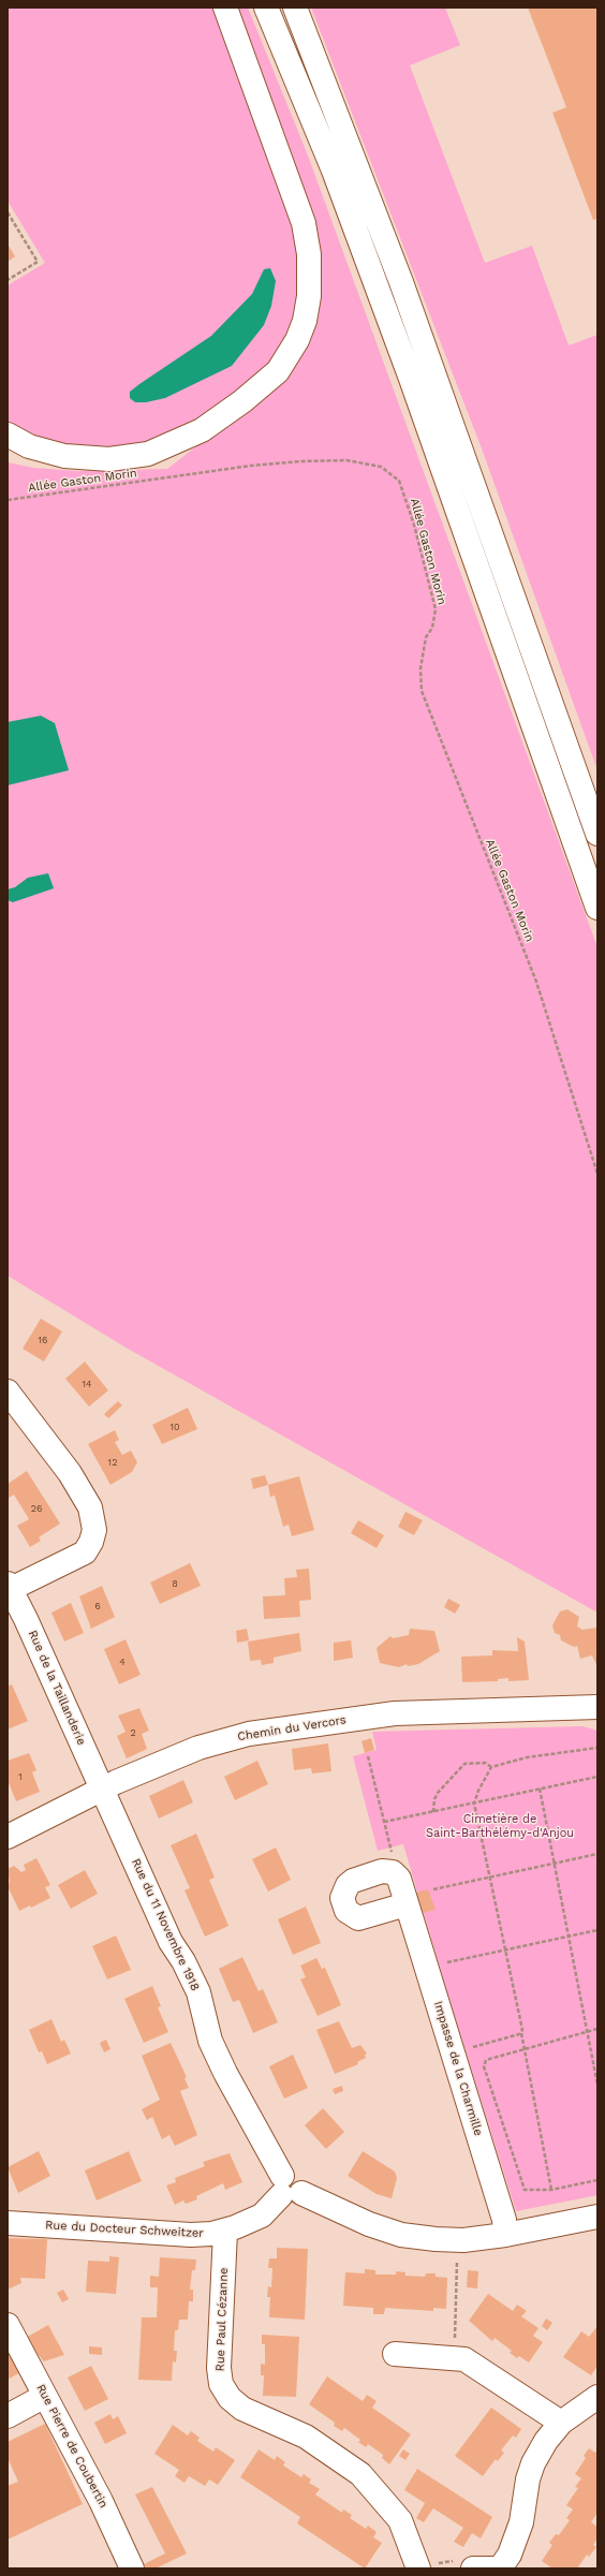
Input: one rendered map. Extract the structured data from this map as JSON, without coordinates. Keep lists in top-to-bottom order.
{
  "streets": {
    "main road": [
      "Rue de la Taillanderie",
      "Chemin du Vercors",
      "Rue du 11 Novembre 1918",
      "Impasse de la Charmille",
      "Rue du Docteur Schweitzer",
      "Rue Paul Cézanne",
      "Rue Pierre de Coubertin"
    ],
    "path": ["Allée Gaston Morin"]
  },
  "crossings": [
    ["Rue de la Taillanderie", "Chemin du Vercors"],
    ["Rue de la Taillanderie", "Rue du 11 Novembre 1918"],
    ["Chemin du Vercors", "Rue du 11 Novembre 1918"],
    ["Rue du 11 Novembre 1918", "Rue du Docteur Schweitzer"],
    ["Rue du Docteur Schweitzer", "Rue Paul Cézanne"]
  ],
  "parks": ["Cimetière de Saint-Barthélémy-d'Anjou"],
  "house_numbers": [
    "16",
    "14",
    "10",
    "12",
    "26",
    "8",
    "6",
    "4",
    "2",
    "1"
  ]
}
